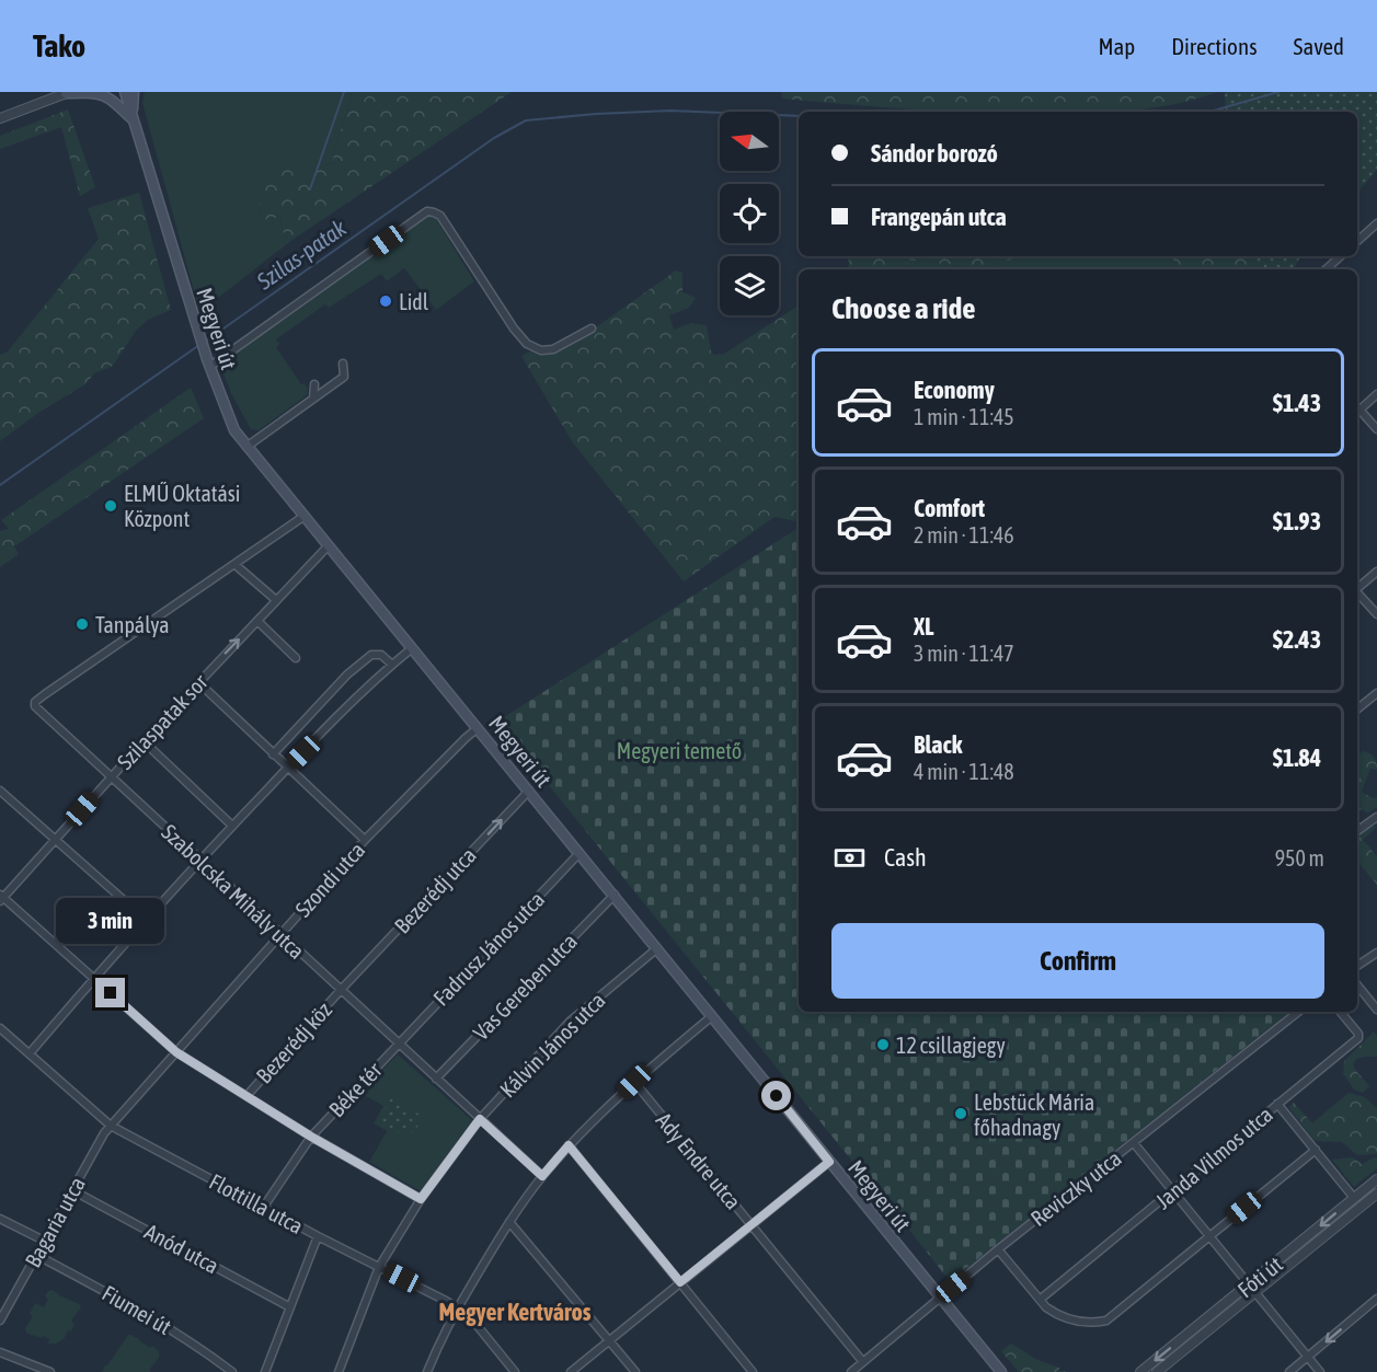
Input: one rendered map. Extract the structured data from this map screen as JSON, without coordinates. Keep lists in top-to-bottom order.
{
  "streets": {
    "main road": ["Megyeri út"],
    "street": [
      "Szilaspatak sor",
      "Szondi utca",
      "Bezerédj utca",
      "Szabolcska Mihály utca",
      "Fadrusz János utca",
      "Vas Gereben utca",
      "Bezerédj köz",
      "Kálvin János utca",
      "Béke tér",
      "Janda Vilmos utca",
      "Ady Endre utca",
      "Reviczky utca",
      "Flottilla utca",
      "Bagaria utca",
      "Anód utca",
      "Fóti út",
      "Fiumei út"
    ]
  },
  "crossings": [
    ["Megyeri út", "Szilaspatak sor"],
    ["Megyeri út", "Szondi utca"],
    ["Megyeri út", "Bezerédj utca"],
    ["Megyeri út", "Fadrusz János utca"],
    ["Megyeri út", "Vas Gereben utca"],
    ["Megyeri út", "Kálvin János utca"],
    ["Megyeri út", "Reviczky utca"],
    ["Szilaspatak sor", "Szabolcska Mihály utca"],
    ["Szondi utca", "Szabolcska Mihály utca"],
    ["Szondi utca", "Flottilla utca"],
    ["Szondi utca", "Bagaria utca"],
    ["Bezerédj utca", "Szabolcska Mihály utca"],
    ["Bezerédj utca", "Bezerédj köz"],
    ["Szabolcska Mihály utca", "Fadrusz János utca"],
    ["Szabolcska Mihály utca", "Vas Gereben utca"],
    ["Szabolcska Mihály utca", "Bezerédj köz"],
    ["Szabolcska Mihály utca", "Béke tér"],
    ["Fadrusz János utca", "Béke tér"],
    ["Ady Endre utca", "Reviczky utca"],
    ["Flottilla utca", "Bagaria utca"],
    ["Bagaria utca", "Anód utca"],
    ["Bagaria utca", "Fiumei út"]
  ],
  "one_way": ["Bezerédj utca"],
  "districts": ["Megyer Kertváros"],
  "water": ["Szilas-patak"],
  "parks": ["Megyeri temető"],
  "places": [
    "Lidl",
    "ELMŰ Oktatási Központ",
    "Tanpálya",
    "12 csillagjegy",
    "Lebstück Mária főhadnagy"
  ],
  "north": "left",
  "page": {
    "header": "Tako",
    "nav": ["Map", "Directions", "Saved"],
    "banner": ["Sándor borozó", "Frangepán utca"],
    "heading": "Choose a ride",
    "list": [
      {
        "name": "Economy",
        "note": "1 min · 11:45",
        "value": "$1.43"
      },
      {
        "name": "Comfort",
        "note": "2 min · 11:46",
        "value": "$1.93"
      },
      {
        "name": "XL",
        "note": "3 min · 11:47",
        "value": "$2.43"
      },
      {
        "name": "Black",
        "note": "4 min · 11:48",
        "value": "$1.84"
      }
    ],
    "pay": ["Cash", "950 m"],
    "bubble": "3 min",
    "buttons": "Confirm"
  }
}
